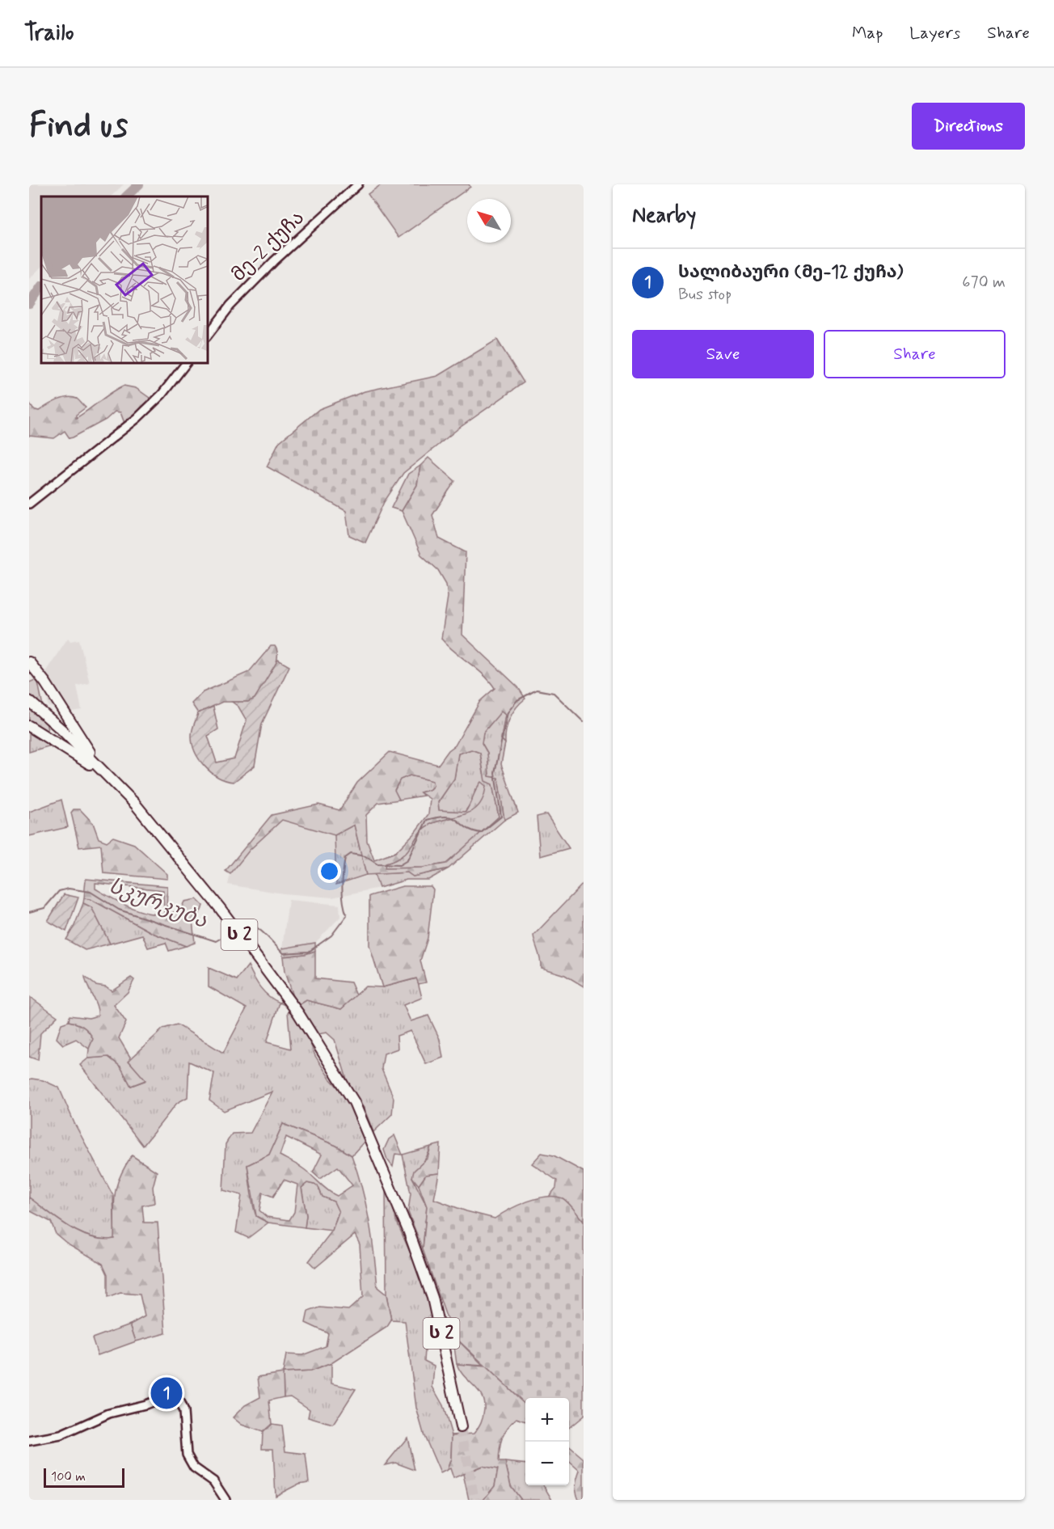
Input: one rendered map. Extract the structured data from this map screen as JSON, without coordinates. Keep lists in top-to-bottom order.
{
  "streets": {
    "highway": ["ს 2"],
    "street": ["მე-2 ქუჩა"]
  },
  "water": ["სკურკუბა"],
  "scale_bar": "100 m",
  "north": "top left",
  "page": {
    "header": "Trailo",
    "nav": ["Map", "Layers", "Share"],
    "buttons": [
      "Directions",
      ["Save", "Share"]
    ],
    "title": "Find us",
    "heading": "Nearby",
    "list": [
      {
        "mark": "1",
        "name": "სალიბაური (მე-12 ქუჩა)",
        "note": "Bus stop",
        "value": "670 m"
      }
    ],
    "pins": "1",
    "map_buttons": ["+", "−"],
    "scale": "100 m"
  }
}
